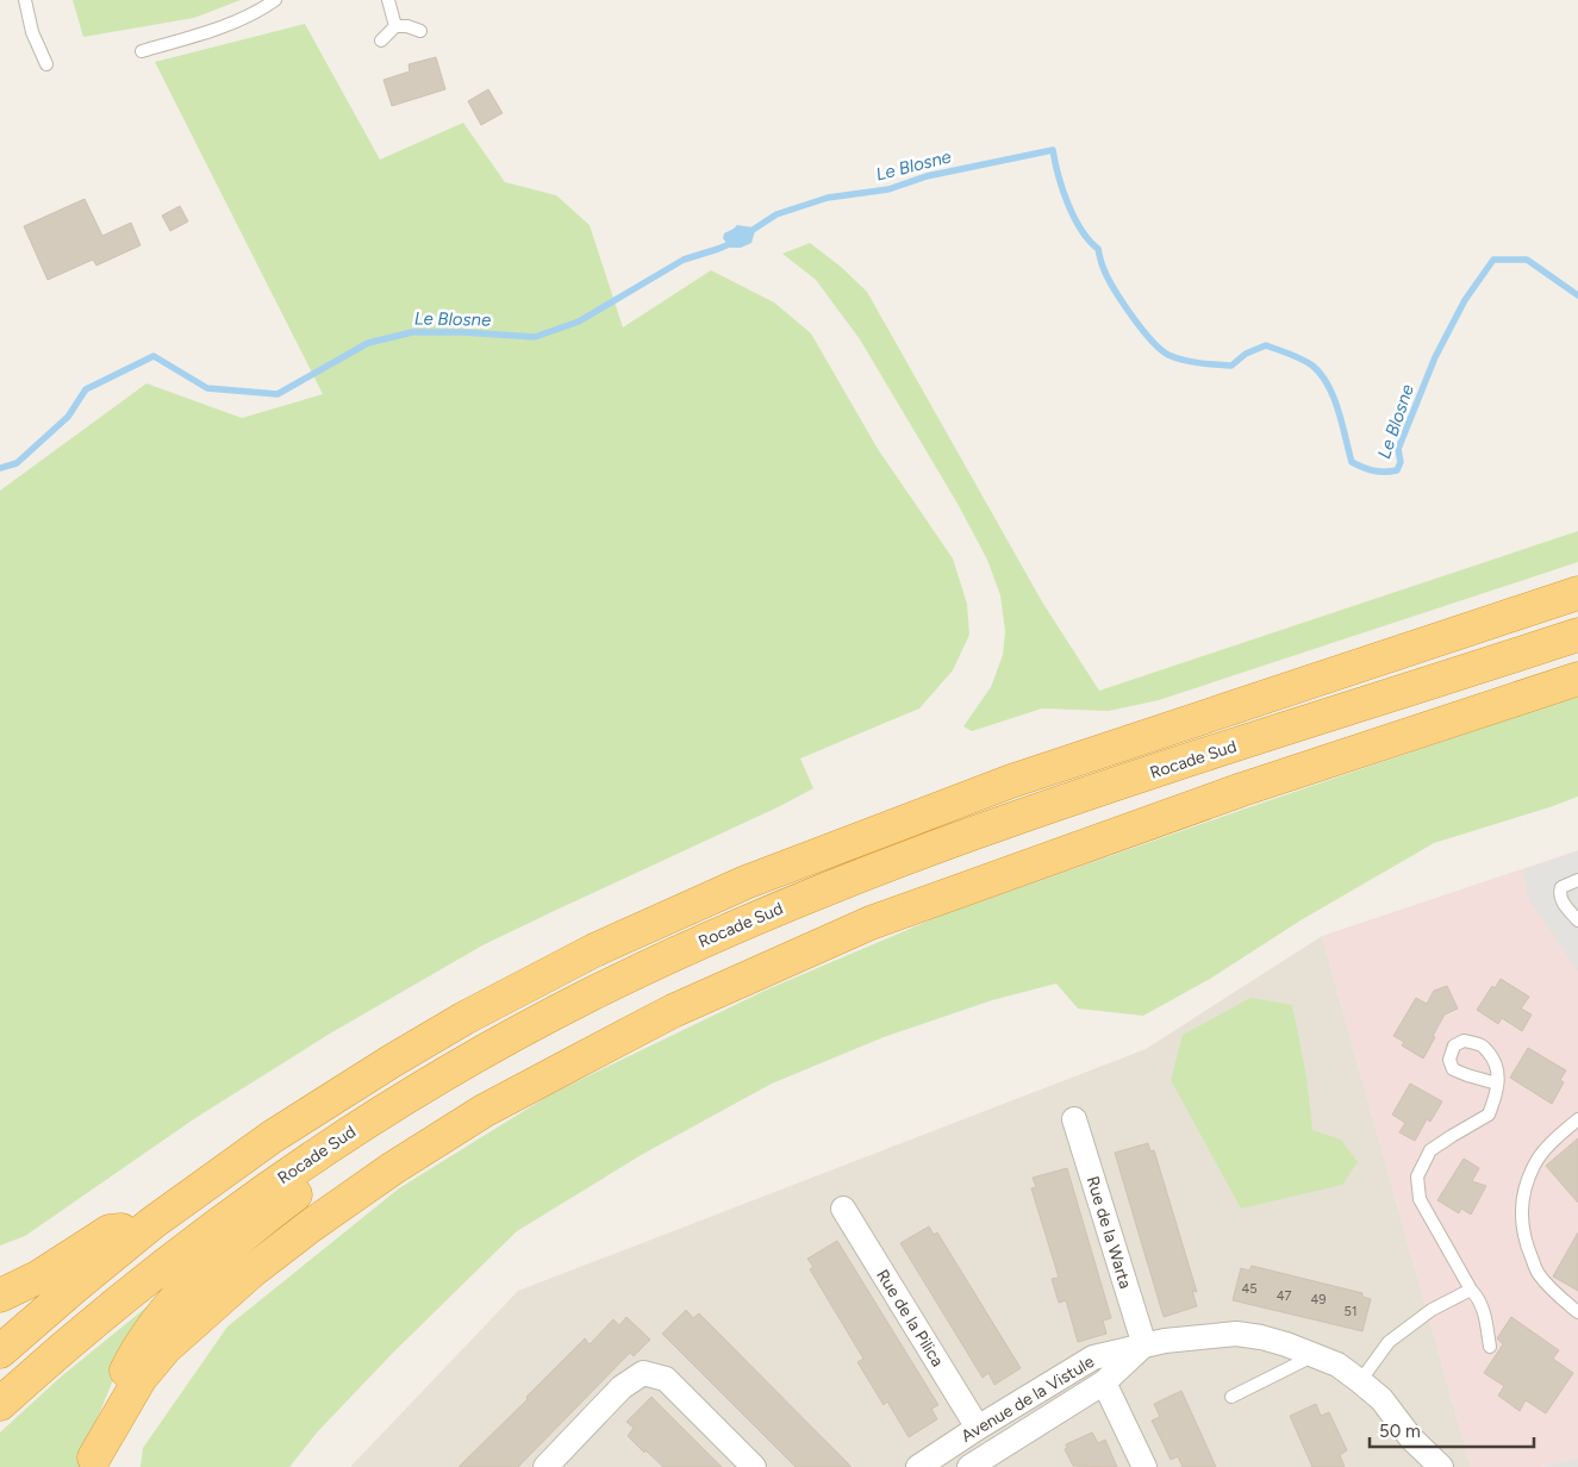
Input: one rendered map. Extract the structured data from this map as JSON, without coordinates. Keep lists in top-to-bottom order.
{
  "streets": {
    "highway": ["Rocade Sud"],
    "street": ["Rue de la Warta", "Rue de la Pilica", "Avenue de la Vistule"]
  },
  "crossings": [
    ["Rue de la Warta", "Avenue de la Vistule"],
    ["Rue de la Pilica", "Avenue de la Vistule"]
  ],
  "water": ["Le Blosne"],
  "house_numbers": [
    "45",
    "47",
    "49",
    "51"
  ],
  "scale_bar": "50 m"
}
